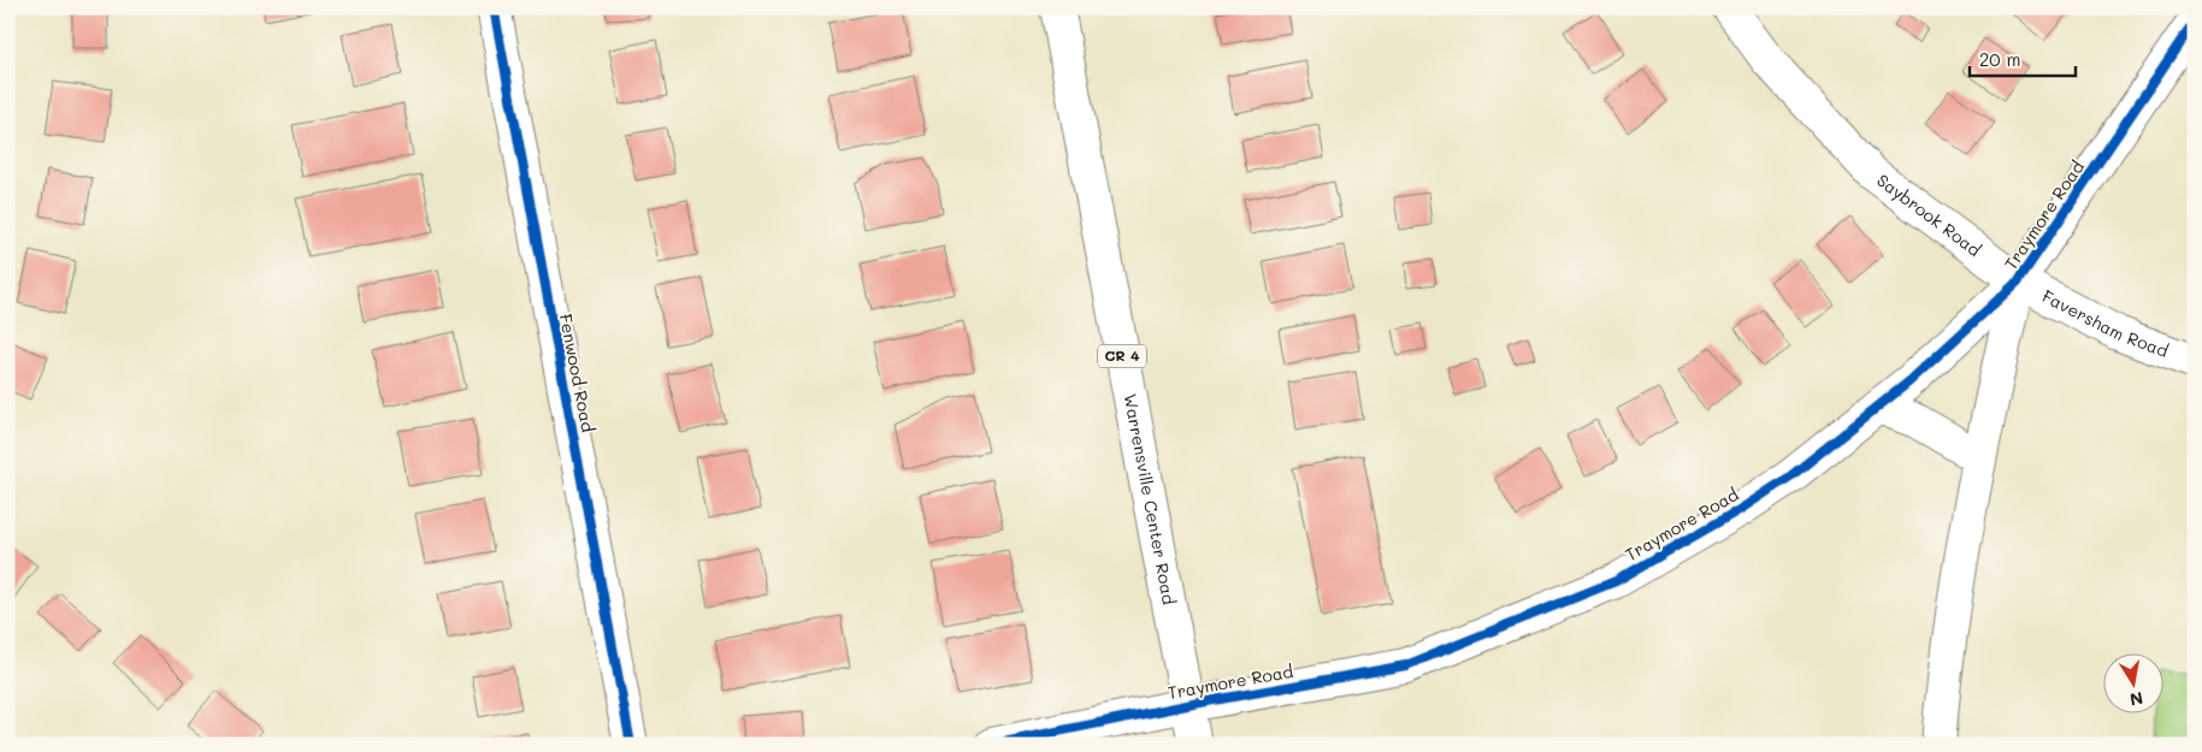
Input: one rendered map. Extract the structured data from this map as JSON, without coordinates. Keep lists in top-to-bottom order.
{
  "streets": {
    "street": [
      "Saybrook Road",
      "Traymore Road",
      "Faversham Road",
      "CR 4",
      "Fenwood Road",
      "Warrensville Center Road"
    ]
  },
  "crossings": [
    ["Saybrook Road", "Traymore Road"],
    ["Saybrook Road", "Faversham Road"],
    ["Traymore Road", "Faversham Road"],
    ["Traymore Road", "Warrensville Center Road"]
  ],
  "scale_bar": "20 m",
  "north": "bottom"
}
